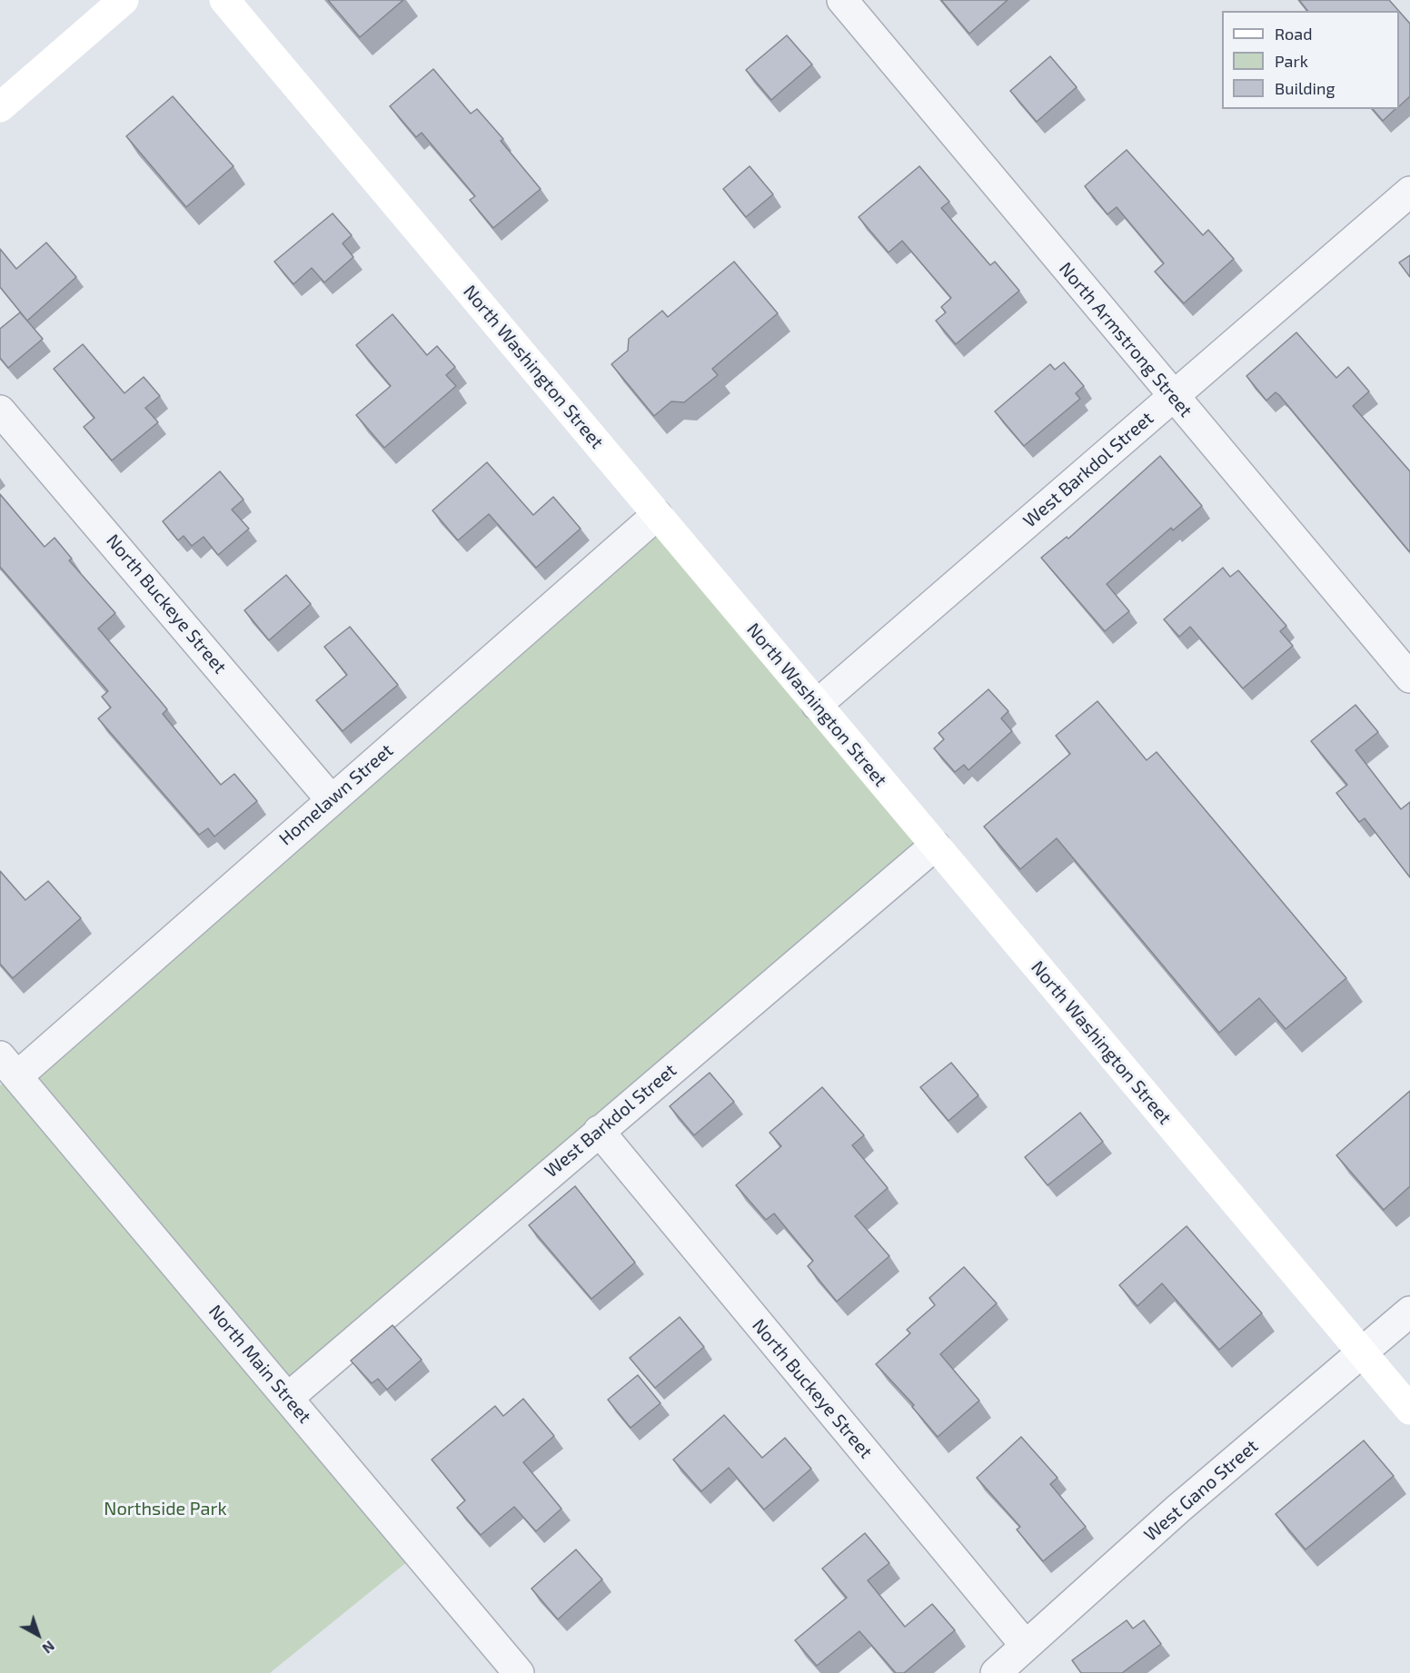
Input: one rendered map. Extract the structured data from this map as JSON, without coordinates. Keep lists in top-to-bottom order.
{
  "streets": {
    "main road": ["North Washington Street"],
    "street": [
      "North Armstrong Street",
      "West Barkdol Street",
      "North Buckeye Street",
      "Homelawn Street",
      "North Main Street",
      "West Gano Street"
    ]
  },
  "crossings": [
    ["North Armstrong Street", "West Barkdol Street"],
    ["North Washington Street", "West Barkdol Street"],
    ["North Washington Street", "Homelawn Street"],
    ["North Washington Street", "West Gano Street"],
    ["West Barkdol Street", "North Buckeye Street"],
    ["West Barkdol Street", "North Main Street"],
    ["North Buckeye Street", "Homelawn Street"],
    ["North Buckeye Street", "West Gano Street"],
    ["Homelawn Street", "North Main Street"]
  ],
  "parks": ["Northside Park"],
  "legend": ["Road", "Park", "Building"],
  "north": "bottom right"
}
